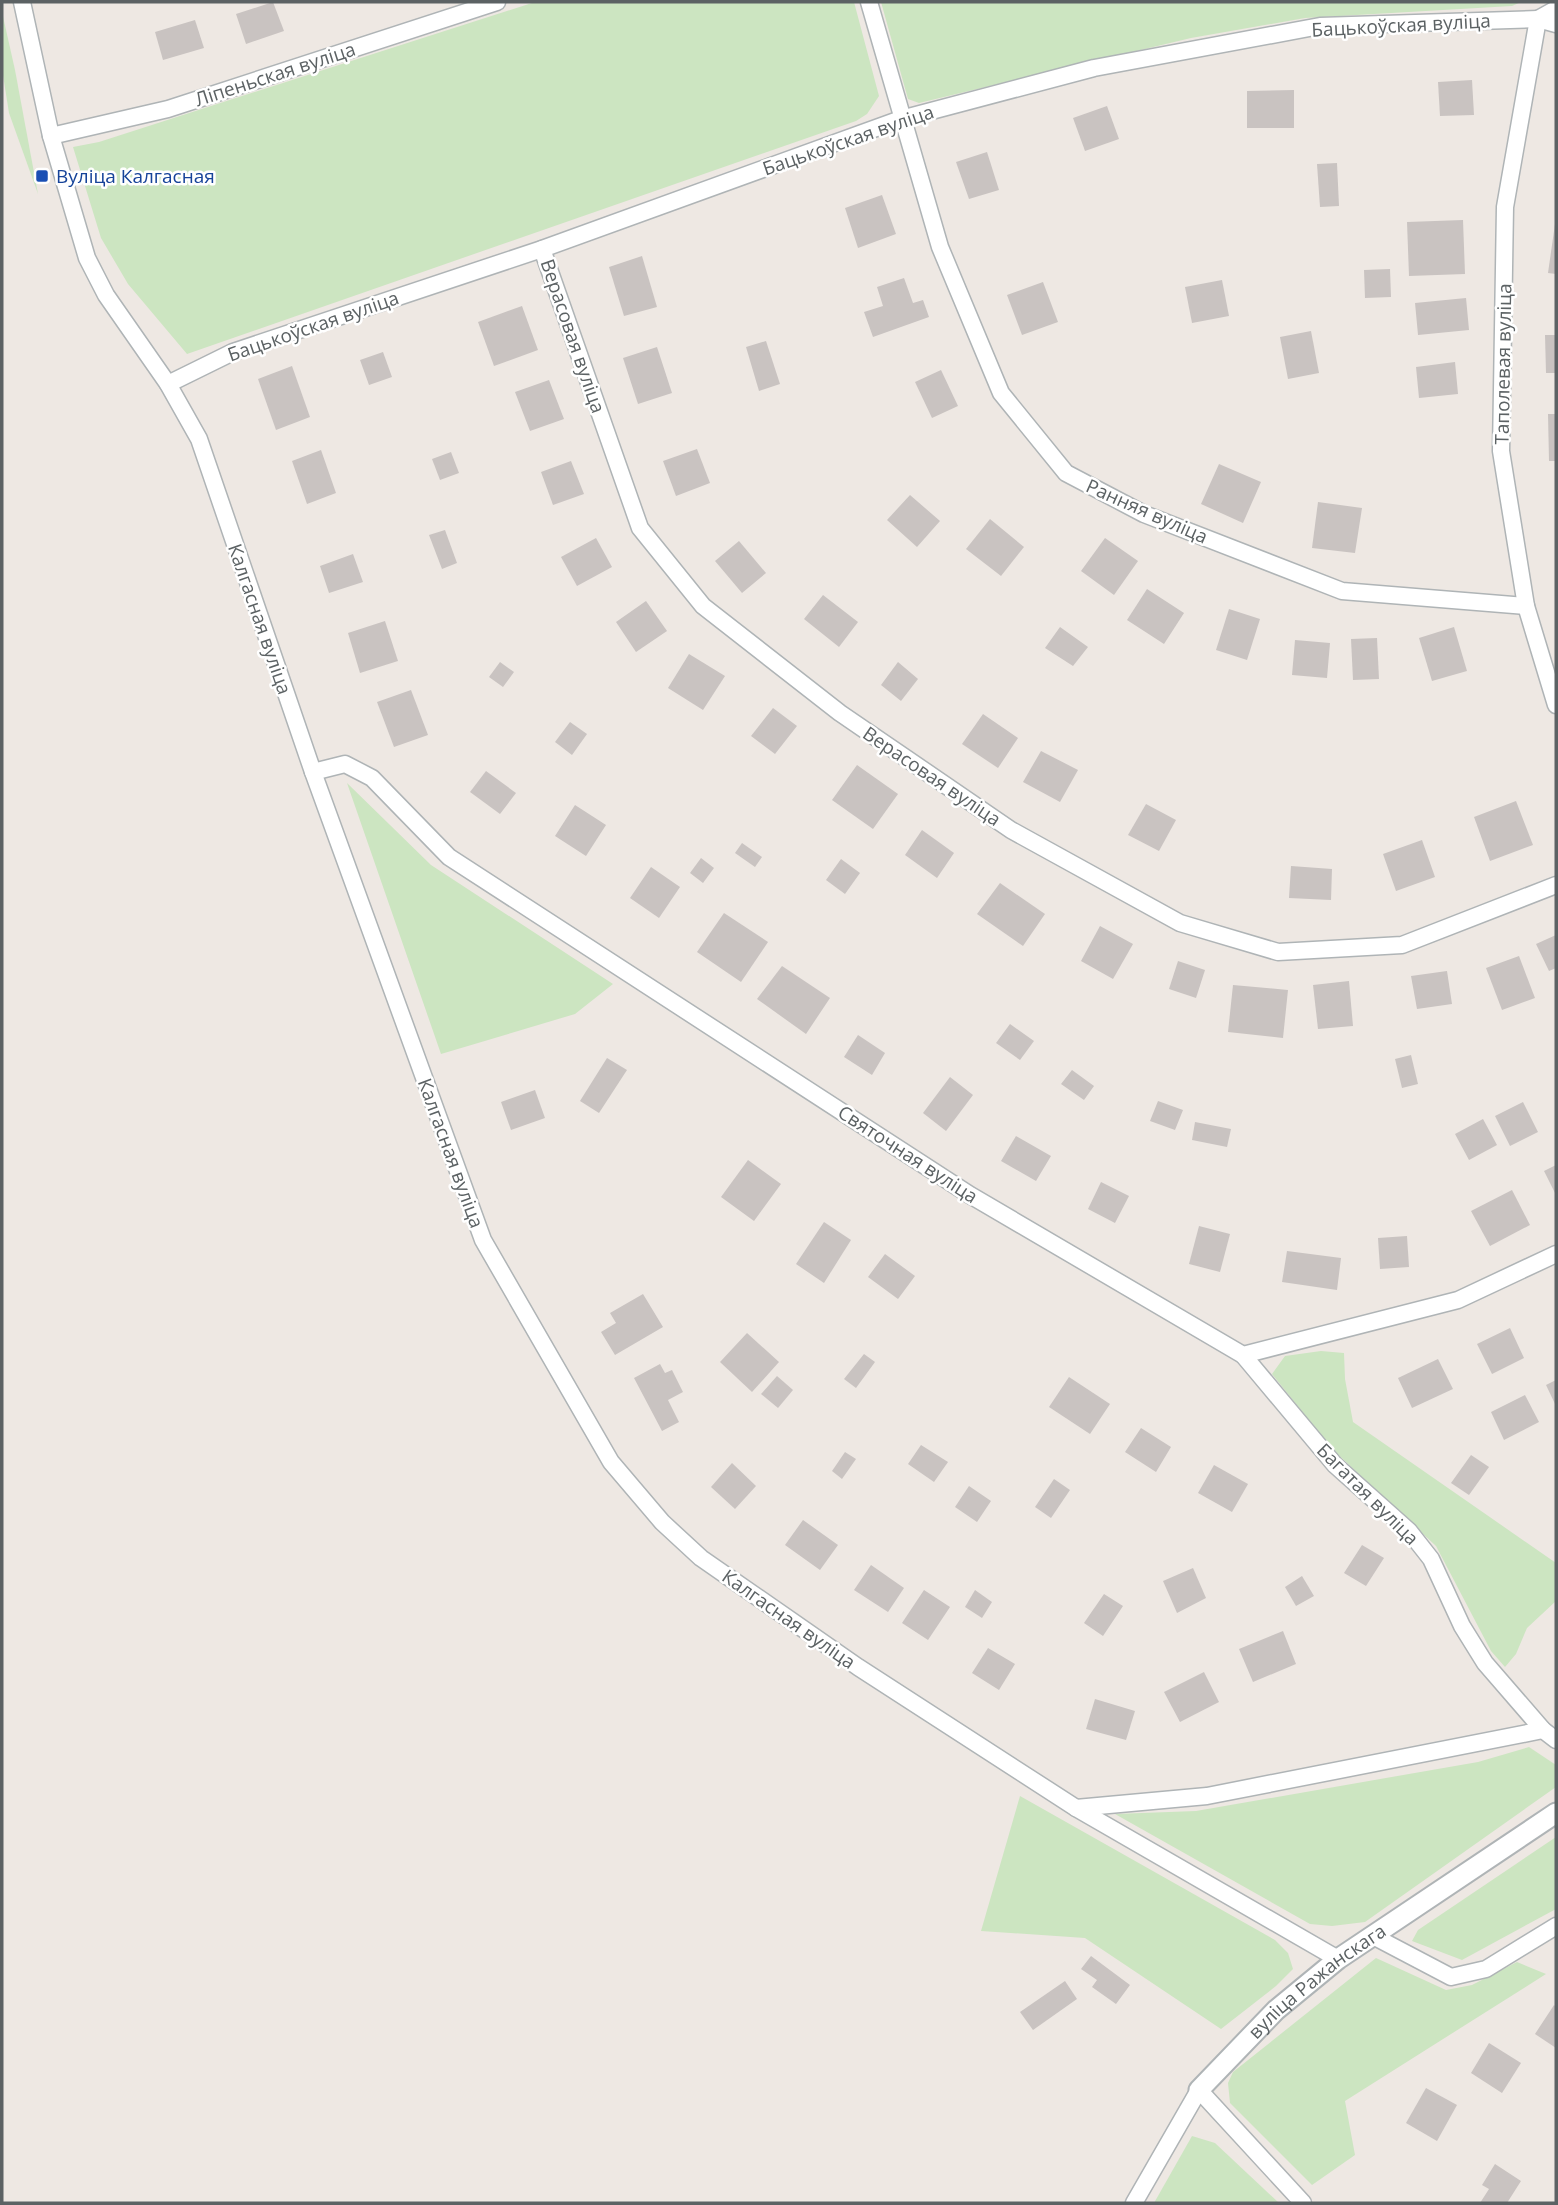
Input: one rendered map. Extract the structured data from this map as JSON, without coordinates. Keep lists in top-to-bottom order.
{
  "streets": {
    "street": [
      "Бацькоўская вуліца",
      "Ліпеньская вуліца",
      "Верасовая вуліца",
      "Таполевая вуліца",
      "Ранняя вуліца",
      "Калгасная вуліца",
      "Святочная вуліца",
      "Багатая вуліца",
      "вуліца Ражанскага"
    ]
  },
  "crossings": [
    ["Бацькоўская вуліца", "Верасовая вуліца"],
    ["Бацькоўская вуліца", "Таполевая вуліца"],
    ["Бацькоўская вуліца", "Ранняя вуліца"],
    ["Бацькоўская вуліца", "Калгасная вуліца"],
    ["Ліпеньская вуліца", "Калгасная вуліца"],
    ["Таполевая вуліца", "Ранняя вуліца"],
    ["Калгасная вуліца", "Святочная вуліца"],
    ["Калгасная вуліца", "вуліца Ражанскага"],
    ["Святочная вуліца", "Багатая вуліца"]
  ],
  "places": {
    "transit": ["Вуліца Калгасная"]
  }
}
